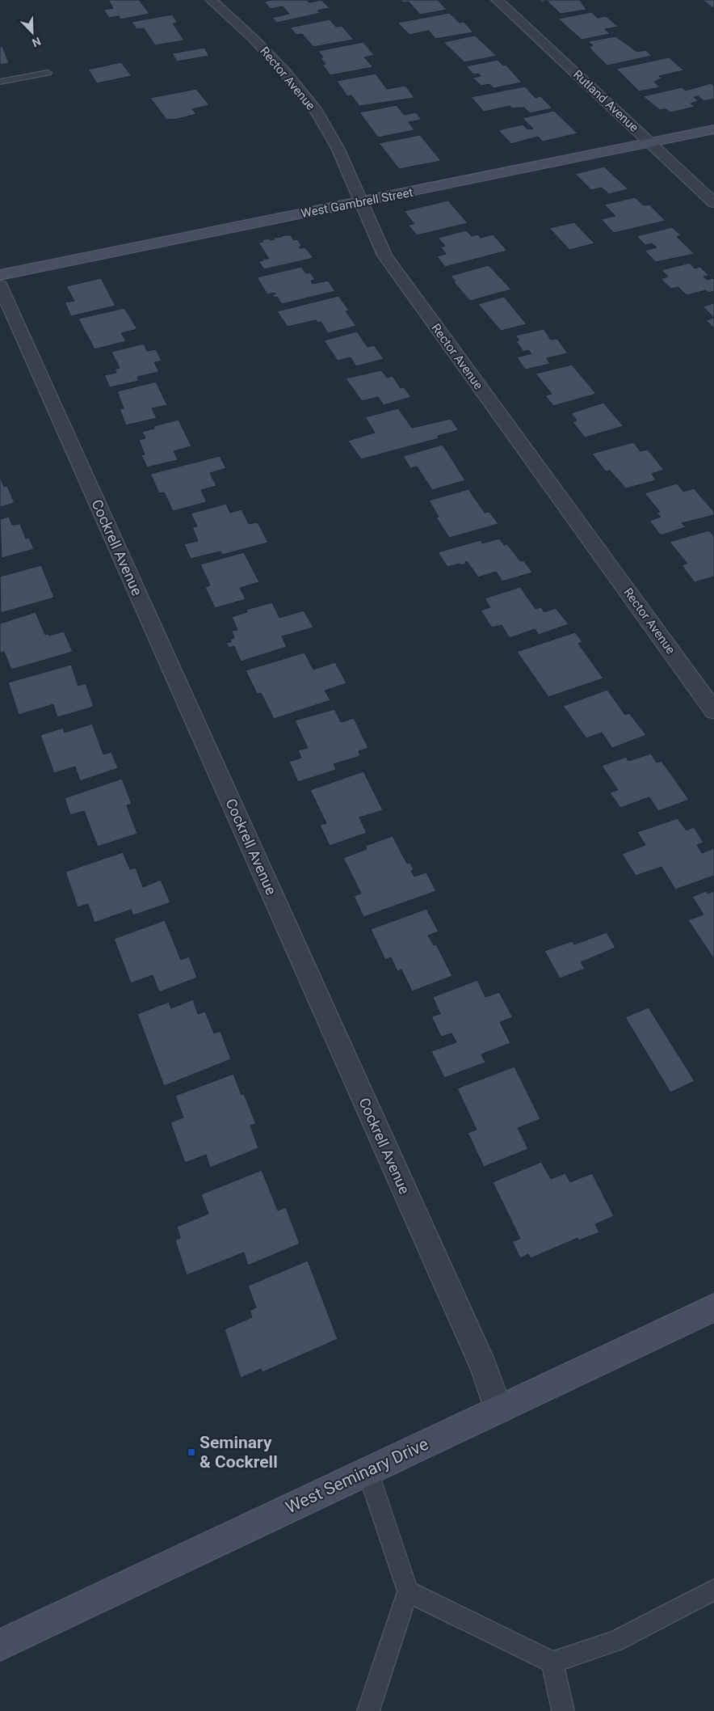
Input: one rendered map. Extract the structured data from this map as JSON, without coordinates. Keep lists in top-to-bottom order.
{
  "streets": {
    "street": [
      "Rector Avenue",
      "Rutland Avenue",
      "West Gambrell Street",
      "Cockrell Avenue",
      "West Seminary Drive"
    ]
  },
  "crossings": [
    ["Rector Avenue", "West Gambrell Street"],
    ["Rutland Avenue", "West Gambrell Street"],
    ["Cockrell Avenue", "West Seminary Drive"]
  ],
  "places": {
    "transit": ["Seminary & Cockrell"]
  },
  "north": "bottom right"
}
